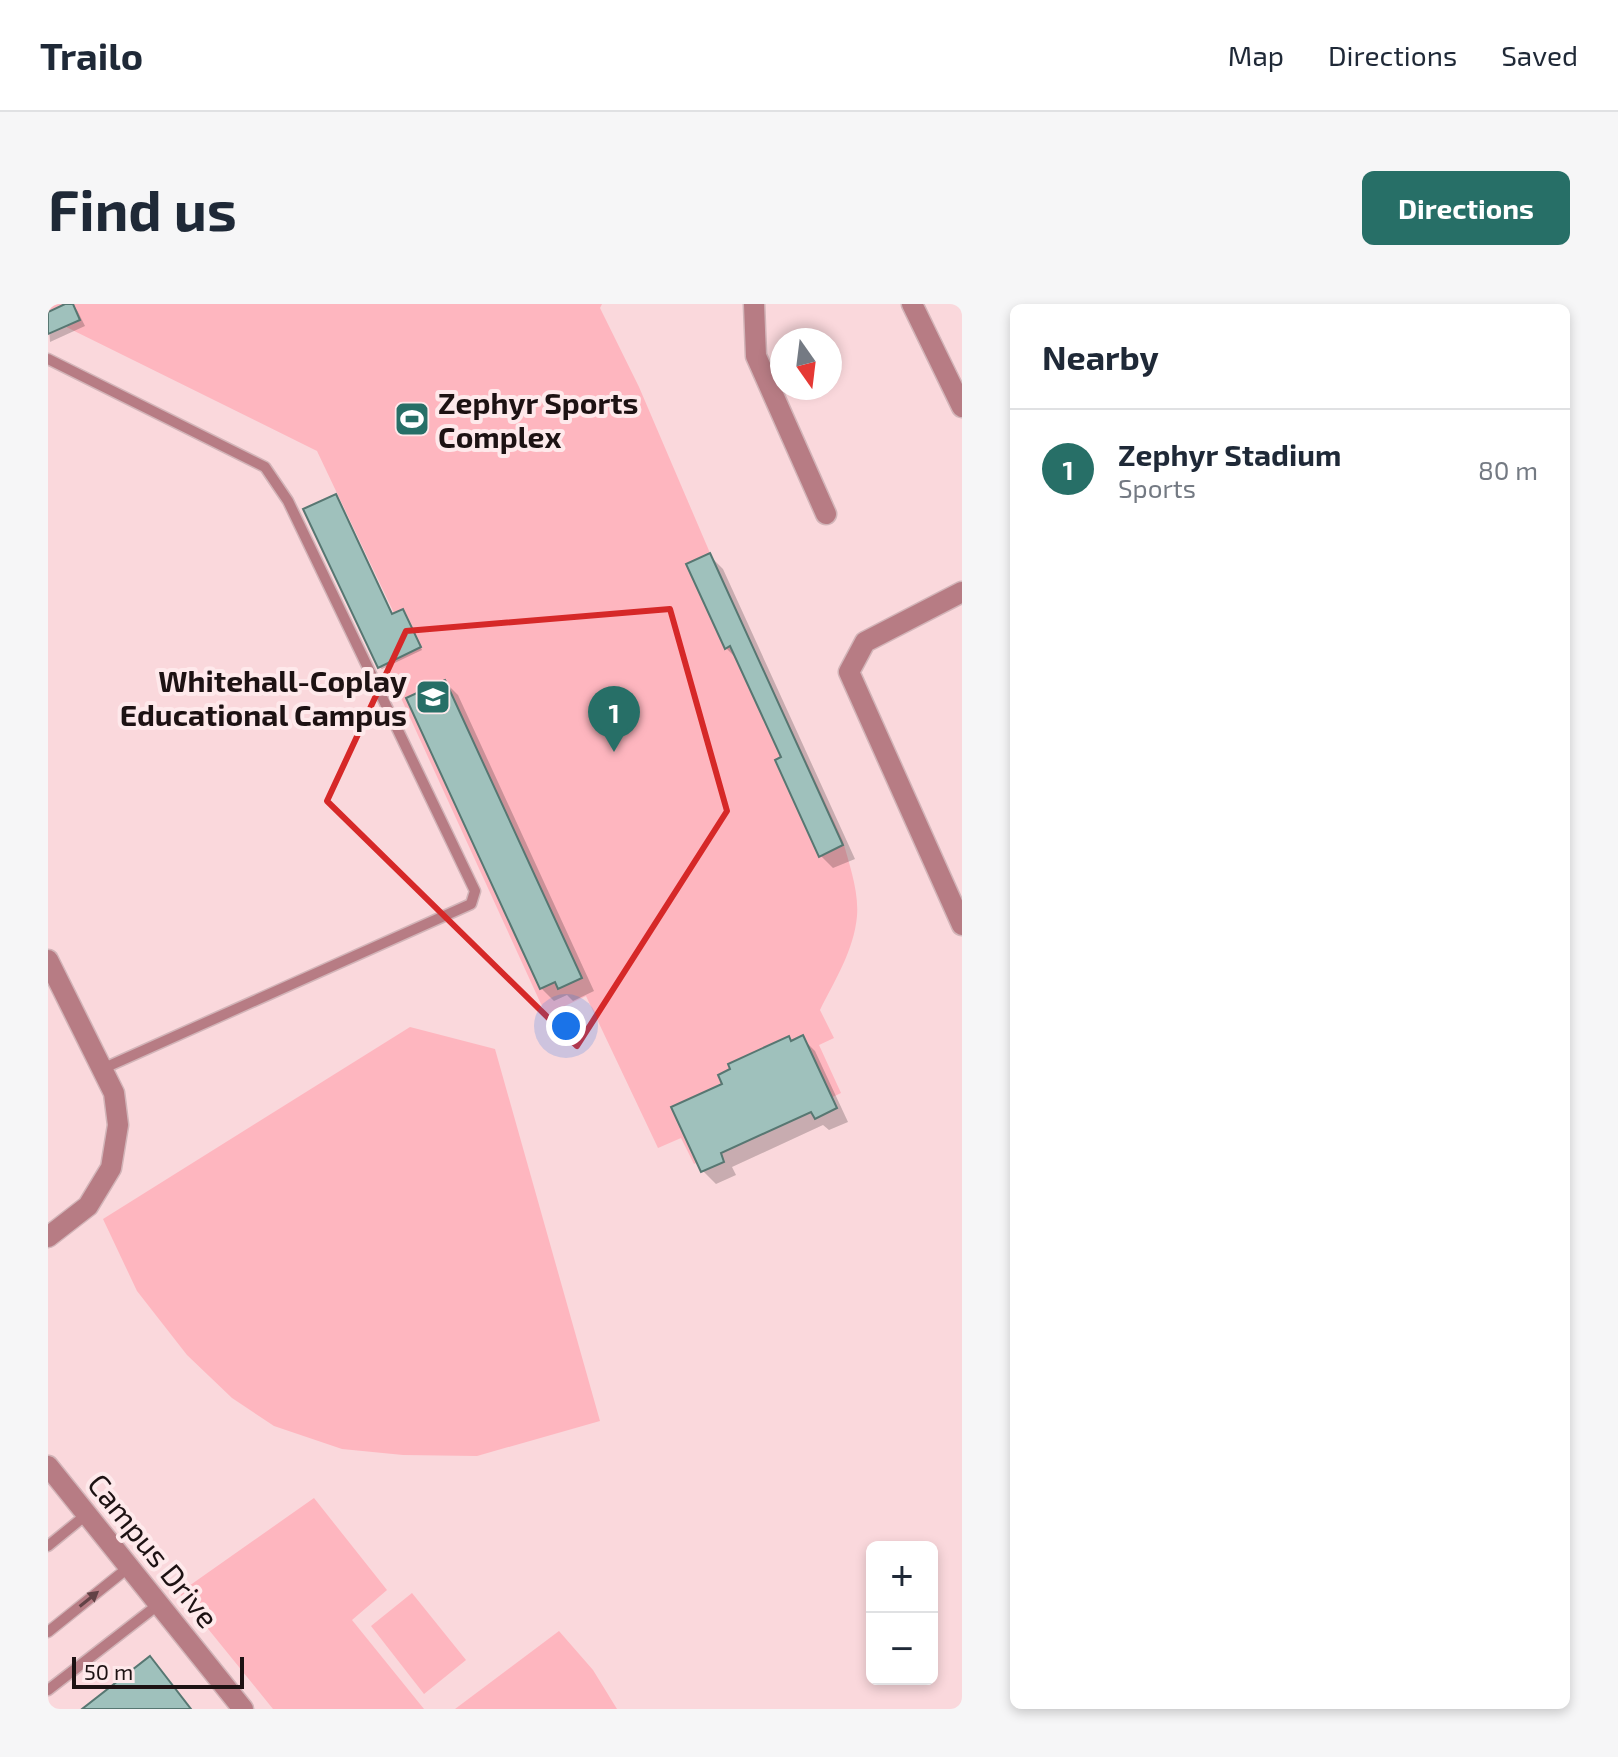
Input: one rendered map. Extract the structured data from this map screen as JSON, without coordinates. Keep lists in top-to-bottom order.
{
  "streets": {
    "street": ["Campus Drive"]
  },
  "places": {
    "sports": ["Zephyr Sports Complex"],
    "school or university": ["Whitehall-Coplay Educational Campus"]
  },
  "scale_bar": "50 m",
  "north": "bottom",
  "page": {
    "header": "Trailo",
    "nav": ["Map", "Directions", "Saved"],
    "buttons": "Directions",
    "title": "Find us",
    "heading": "Nearby",
    "list": [
      {
        "mark": "1",
        "name": "Zephyr Stadium",
        "note": "Sports",
        "value": "80 m"
      }
    ],
    "pins": "1",
    "map_buttons": ["+", "−"],
    "scale": "50 m"
  }
}
